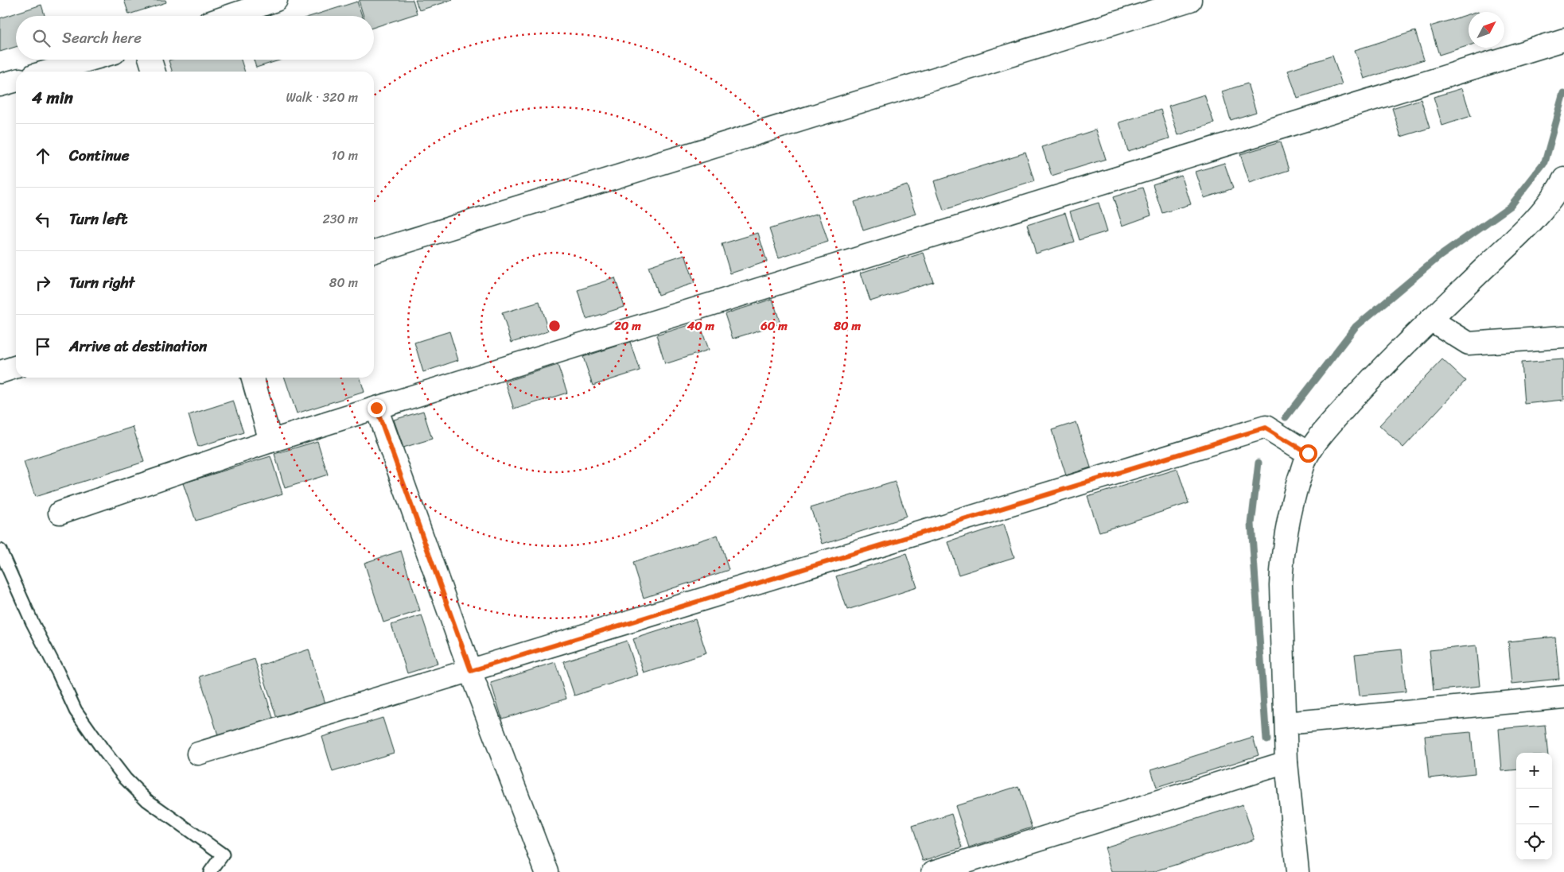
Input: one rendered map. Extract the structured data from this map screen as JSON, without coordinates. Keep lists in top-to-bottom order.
{
  "north": "top right",
  "page": {
    "search": "Search here",
    "heading": ["4 min", "Walk · 320 m"],
    "list": [
      ["Continue", "10 m"],
      ["Turn left", "230 m"],
      ["Turn right", "80 m"],
      "Arrive at destination"
    ],
    "map_buttons": ["+", "−"]
  },
  "rings": [
    "20 m",
    "40 m",
    "60 m",
    "80 m"
  ]
}
